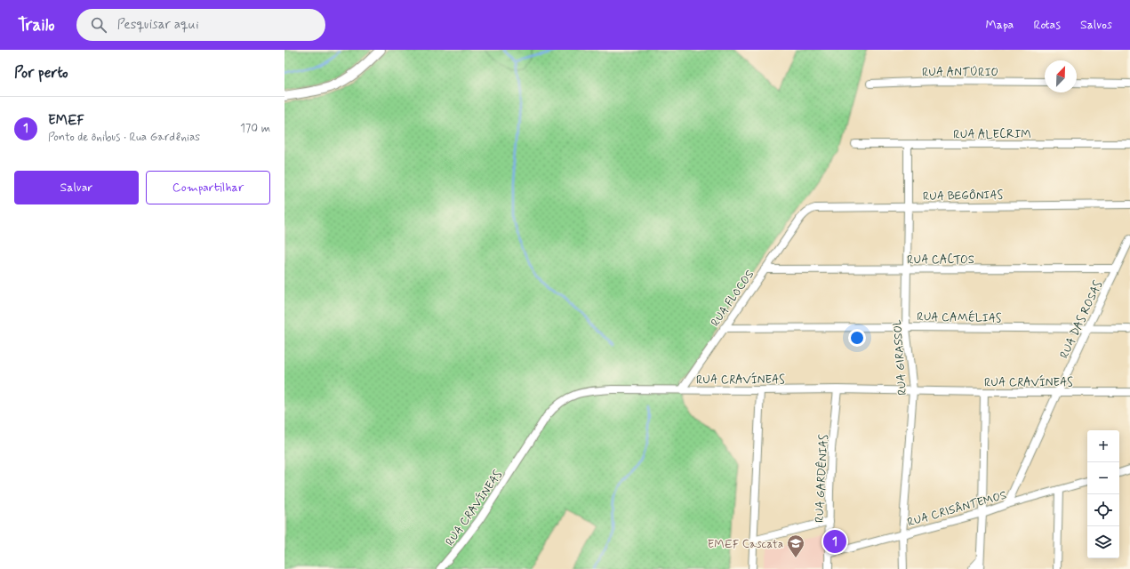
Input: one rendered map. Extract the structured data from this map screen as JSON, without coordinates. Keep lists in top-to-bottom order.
{
  "streets": {
    "street": [
      "RUA ANTÚRIO",
      "RUA ALECRIM",
      "RUA BEGÔNIAS",
      "RUA CACTOS",
      "RUA FLOCOS",
      "RUA CAMÉLIAS",
      "RUA DAS ROSAS",
      "RUA GIRASSOL",
      "RUA CRAVÍNEAS",
      "RUA GARDÊNIAS",
      "RUA CRISÂNTEMOS"
    ]
  },
  "crossings": [
    ["RUA ALECRIM", "RUA GIRASSOL"],
    ["RUA BEGÔNIAS", "RUA FLOCOS"],
    ["RUA BEGÔNIAS", "RUA GIRASSOL"],
    ["RUA CACTOS", "RUA FLOCOS"],
    ["RUA CACTOS", "RUA DAS ROSAS"],
    ["RUA CACTOS", "RUA GIRASSOL"],
    ["RUA FLOCOS", "RUA CAMÉLIAS"],
    ["RUA FLOCOS", "RUA CRAVÍNEAS"],
    ["RUA CAMÉLIAS", "RUA DAS ROSAS"],
    ["RUA CAMÉLIAS", "RUA GIRASSOL"],
    ["RUA DAS ROSAS", "RUA CRAVÍNEAS"],
    ["RUA DAS ROSAS", "RUA CRISÂNTEMOS"],
    ["RUA GIRASSOL", "RUA CRAVÍNEAS"],
    ["RUA GIRASSOL", "RUA CRISÂNTEMOS"],
    ["RUA CRAVÍNEAS", "RUA GARDÊNIAS"],
    ["RUA GARDÊNIAS", "RUA CRISÂNTEMOS"]
  ],
  "places": {
    "school or university": ["EMEF Cascata"]
  },
  "north": "top right",
  "page": {
    "header": "Trailo",
    "search": "Pesquisar aqui",
    "nav": ["Mapa", "Rotas", "Salvos"],
    "heading": "Por perto",
    "list": [
      {
        "mark": "1",
        "name": "EMEF",
        "note": "Ponto de ônibus · Rua Gardênias",
        "value": "170 m"
      }
    ],
    "buttons": ["Salvar", "Compartilhar"],
    "map_buttons": ["+", "−"],
    "pins": "1"
  }
}
